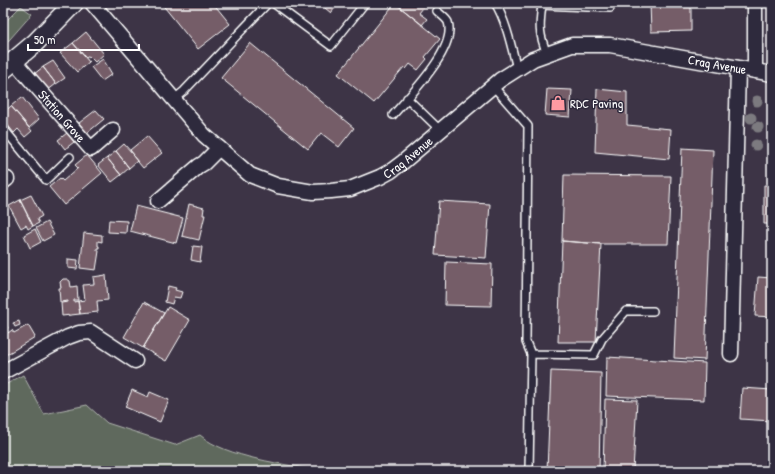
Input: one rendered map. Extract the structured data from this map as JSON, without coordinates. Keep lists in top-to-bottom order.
{
  "streets": {
    "street": ["Crag Avenue", "Station Grove"]
  },
  "places": {
    "shop": ["RDC Paving"]
  },
  "scale_bar": "50 m"
}
